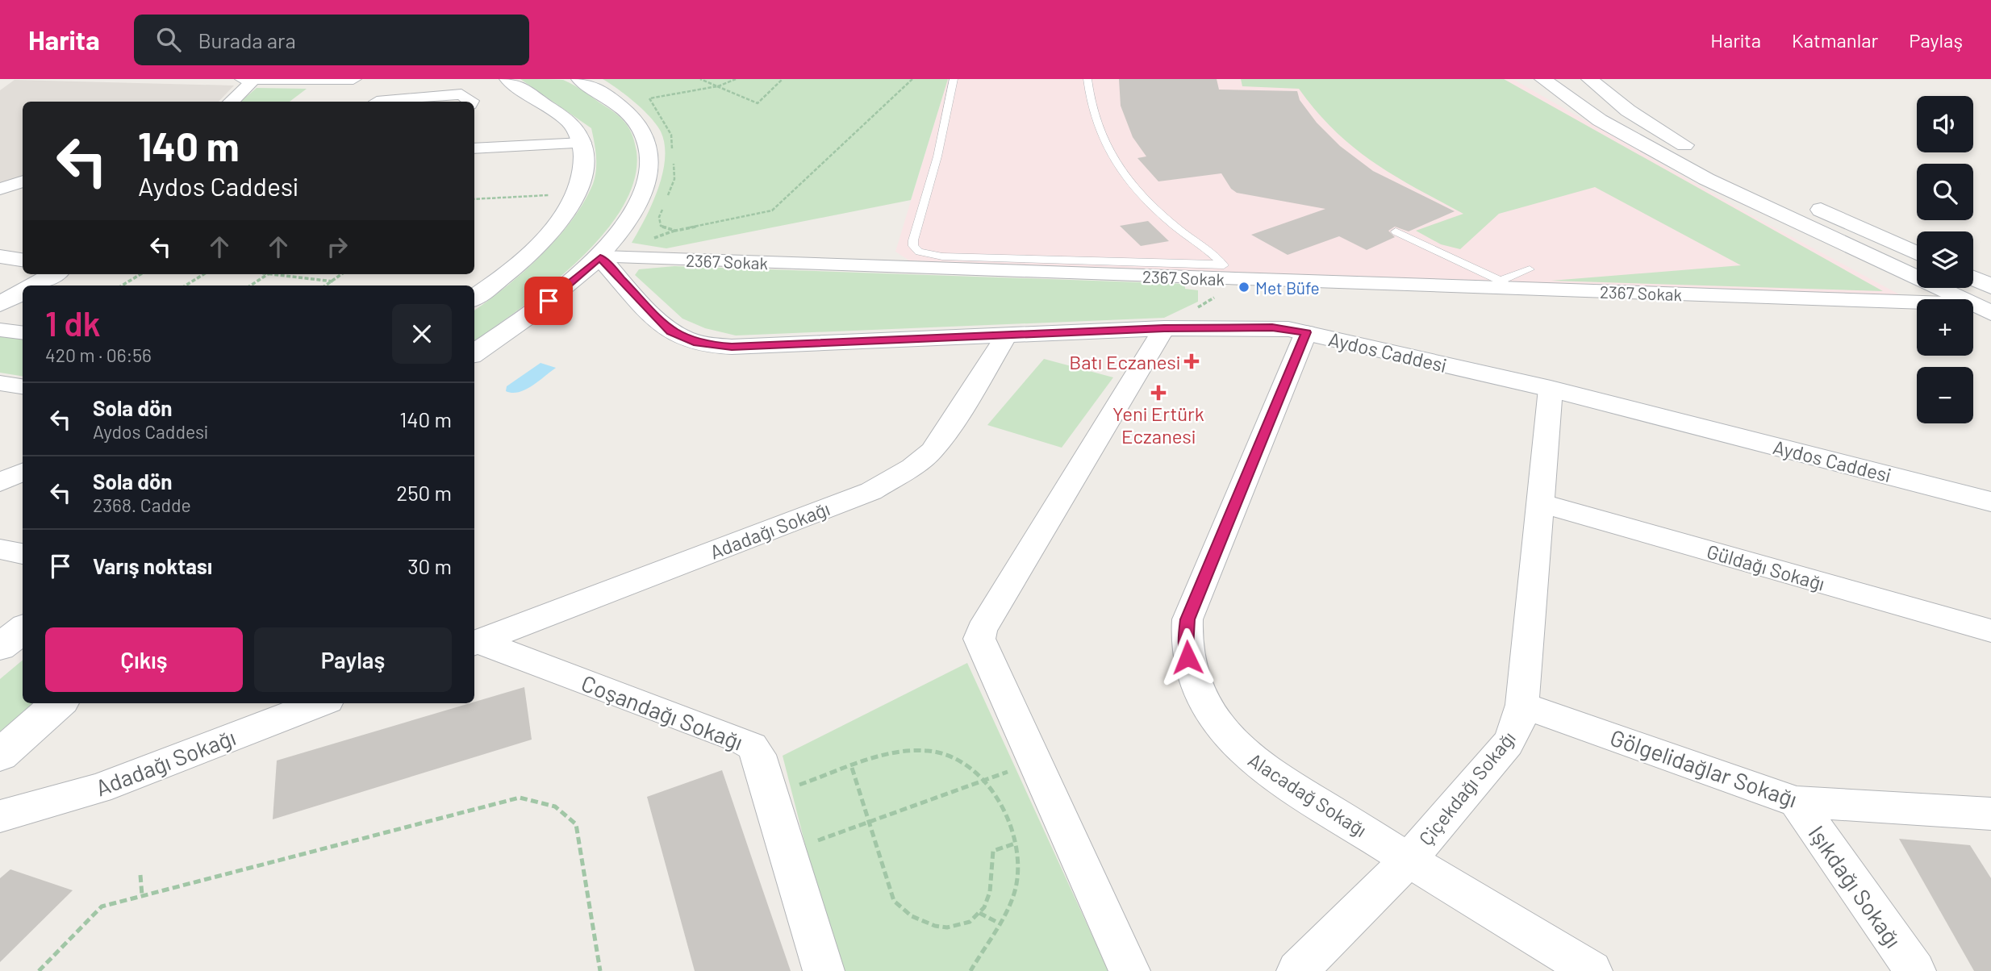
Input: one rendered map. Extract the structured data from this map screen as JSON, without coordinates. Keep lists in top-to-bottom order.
{
  "streets": {
    "street": [
      "2367 Sokak",
      "Aydos Caddesi",
      "Adadağı Sokağı",
      "Güldağı Sokağı",
      "Coşandağı Sokağı",
      "Gölgelidağlar Sokağı",
      "Çiçekdağı Sokağı",
      "Alacadağ Sokağı",
      "Işıkdağı Sokağı"
    ]
  },
  "crossings": [
    ["2367 Sokak", "Aydos Caddesi"],
    ["Aydos Caddesi", "Adadağı Sokağı"],
    ["Aydos Caddesi", "Çiçekdağı Sokağı"],
    ["Aydos Caddesi", "Alacadağ Sokağı"],
    ["Adadağı Sokağı", "Coşandağı Sokağı"],
    ["Güldağı Sokağı", "Çiçekdağı Sokağı"],
    ["Gölgelidağlar Sokağı", "Çiçekdağı Sokağı"],
    ["Gölgelidağlar Sokağı", "Işıkdağı Sokağı"],
    ["Çiçekdağı Sokağı", "Alacadağ Sokağı"]
  ],
  "places": {
    "other": ["Met Büfe"],
    "health": ["Batı Eczanesi", "Yeni Ertürk Eczanesi"]
  },
  "page": {
    "header": "Harita",
    "search": "Burada ara",
    "nav": ["Harita", "Katmanlar", "Paylaş"],
    "map_buttons": ["+", "−"],
    "turn": ["140 m", "Aydos Caddesi"],
    "heading": ["1 dk", "420 m · 06:56"],
    "list": [
      {
        "name": "Sola dön",
        "note": "Aydos Caddesi",
        "value": "140 m"
      },
      {
        "name": "Sola dön",
        "note": "2368. Cadde",
        "value": "250 m"
      },
      {
        "name": "Varış noktası",
        "value": "30 m"
      }
    ],
    "buttons": ["Çıkış", "Paylaş"]
  }
}
